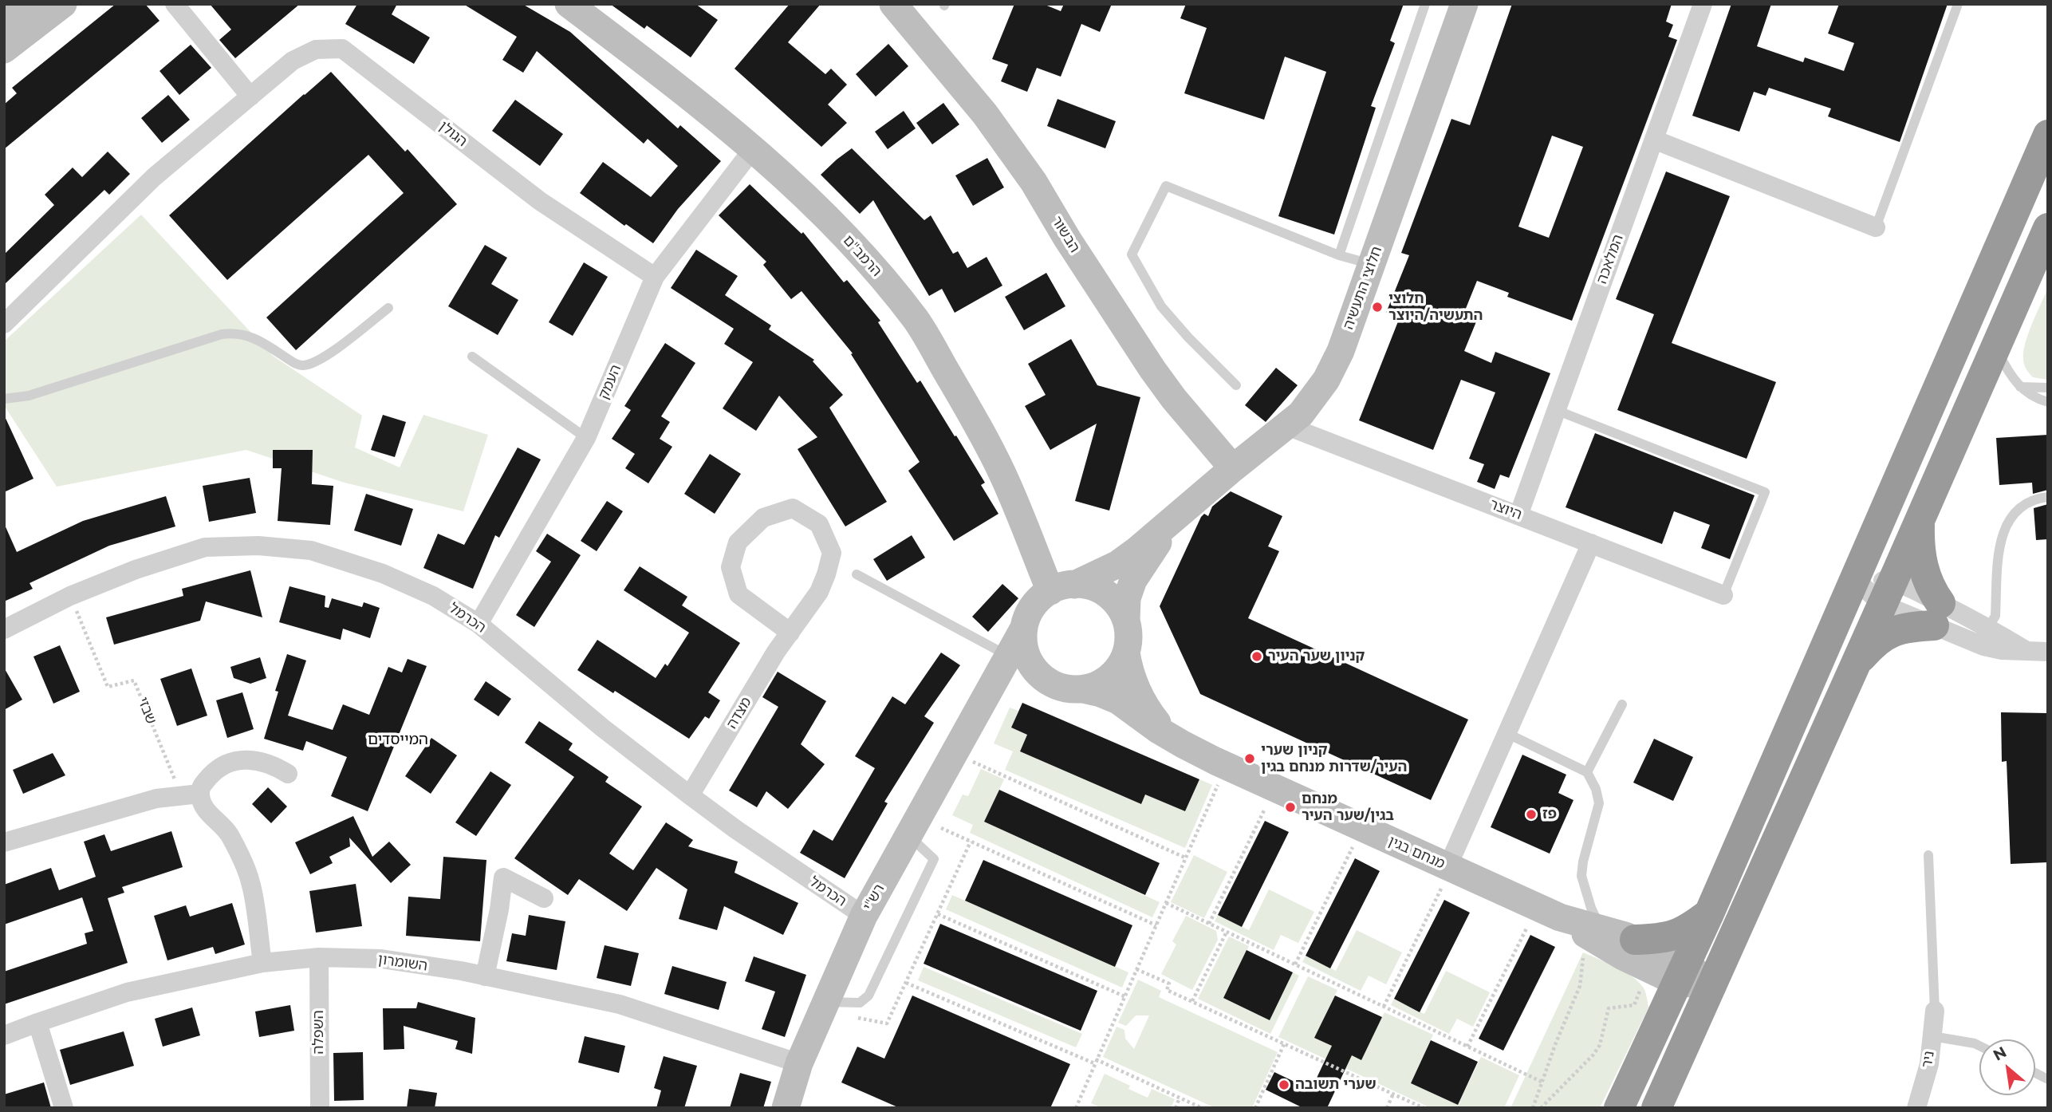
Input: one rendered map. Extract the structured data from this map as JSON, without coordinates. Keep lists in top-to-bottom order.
{
  "streets": {
    "street": [
      "הגולן",
      "הבשור",
      "הרמב\"ם",
      "המלאכה",
      "חלוצי התעשיה",
      "העמק",
      "היוצר",
      "הכרמל",
      "מצדה",
      "מנחם בגין",
      "רש\"י",
      "השומרון",
      "השפלה",
      "ניר"
    ],
    "path": ["שבזי"]
  },
  "crossings": [
    ["הגולן", "העמק"],
    ["הבשור", "חלוצי התעשיה"],
    ["הרמב\"ם", "חלוצי התעשיה"],
    ["הרמב\"ם", "העמק"],
    ["הרמב\"ם", "מנחם בגין"],
    ["הרמב\"ם", "רש\"י"],
    ["המלאכה", "היוצר"],
    ["חלוצי התעשיה", "היוצר"],
    ["חלוצי התעשיה", "מנחם בגין"],
    ["חלוצי התעשיה", "רש\"י"],
    ["העמק", "הכרמל"],
    ["הכרמל", "שבזי"],
    ["הכרמל", "מצדה"],
    ["הכרמל", "רש\"י"],
    ["מנחם בגין", "רש\"י"],
    ["רש\"י", "השומרון"],
    ["השומרון", "השפלה"]
  ],
  "districts": ["המייסדים"],
  "places": [
    "חלוצי התעשיה/היוצר",
    "קניון שער העיר",
    "קניון שערי העיר/שדרות מנחם בגין",
    "מנחם בגין/שער העיר",
    "פז",
    "שערי תשובה"
  ],
  "north": "top left"
}
